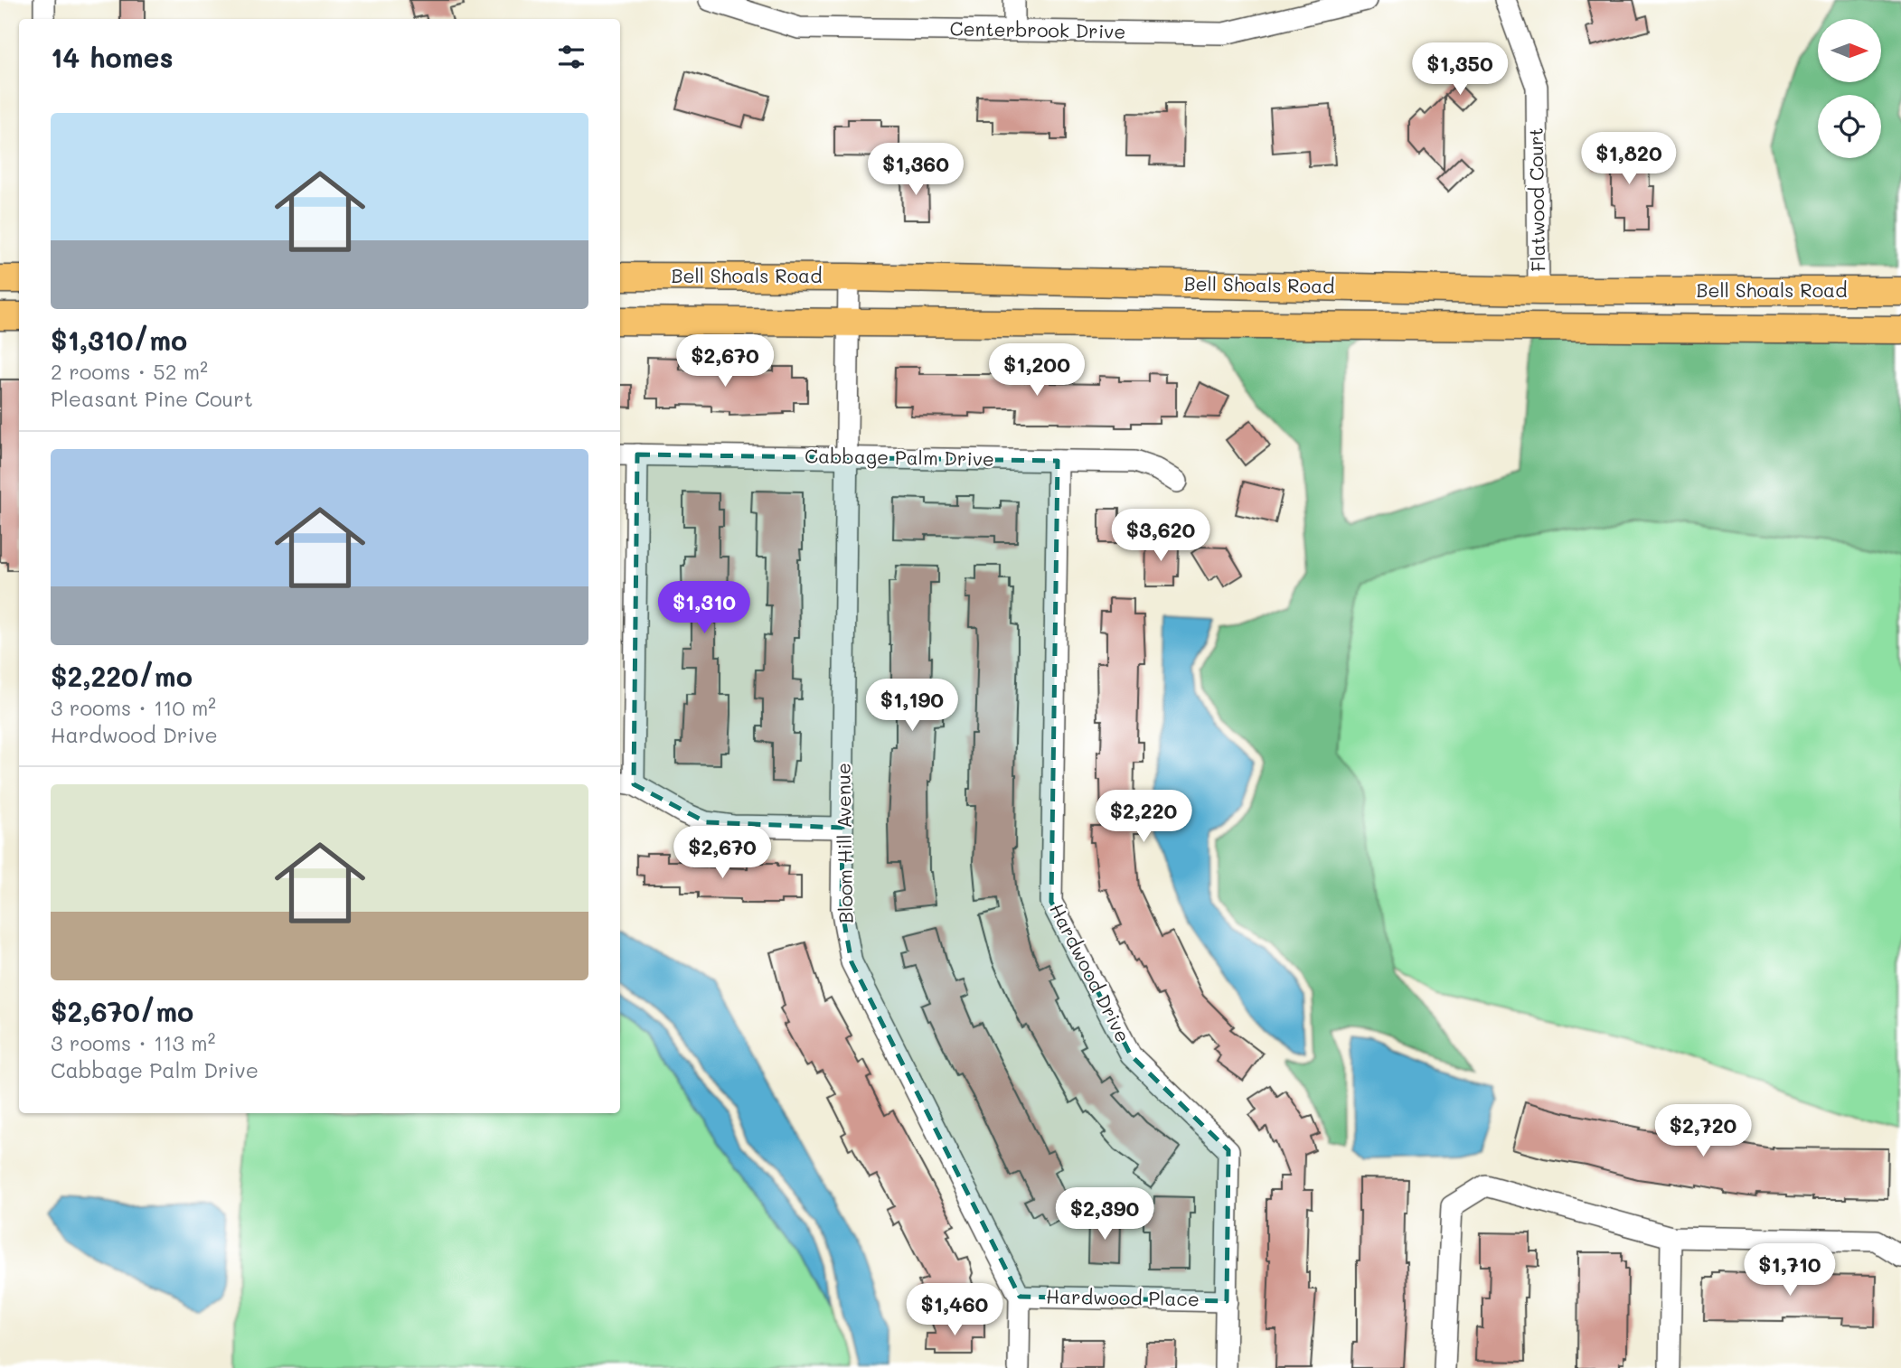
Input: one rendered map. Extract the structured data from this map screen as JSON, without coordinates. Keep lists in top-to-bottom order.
{
  "streets": {
    "main road": ["Bell Shoals Road"],
    "street": [
      "Centerbrook Drive",
      "Flatwood Court",
      "Cabbage Palm Drive",
      "Bloom Hill Avenue",
      "Hardwood Drive",
      "Hardwood Place"
    ]
  },
  "crossings": [
    ["Flatwood Court", "Bell Shoals Road"],
    ["Bell Shoals Road", "Bloom Hill Avenue"],
    ["Cabbage Palm Drive", "Bloom Hill Avenue"],
    ["Cabbage Palm Drive", "Hardwood Drive"],
    ["Bloom Hill Avenue", "Hardwood Place"],
    ["Hardwood Drive", "Hardwood Place"]
  ],
  "north": "right",
  "page": {
    "heading": "14 homes",
    "price": [
      "$1,350",
      "$1,820",
      "$1,360",
      "$2,670",
      "$1,200",
      "$3,620",
      "$1,310",
      "$1,190",
      "$2,220",
      "$2,670",
      "$2,720",
      "$2,390",
      "$1,710",
      "$1,460"
    ],
    "list": [
      {
        "name": "$1,310/mo",
        "note": "2 rooms · 52 m² · Pleasant Pine Court"
      },
      {
        "name": "$2,220/mo",
        "note": "3 rooms · 110 m² · Hardwood Drive"
      },
      {
        "name": "$2,670/mo",
        "note": "3 rooms · 113 m² · Cabbage Palm Drive"
      }
    ]
  }
}
